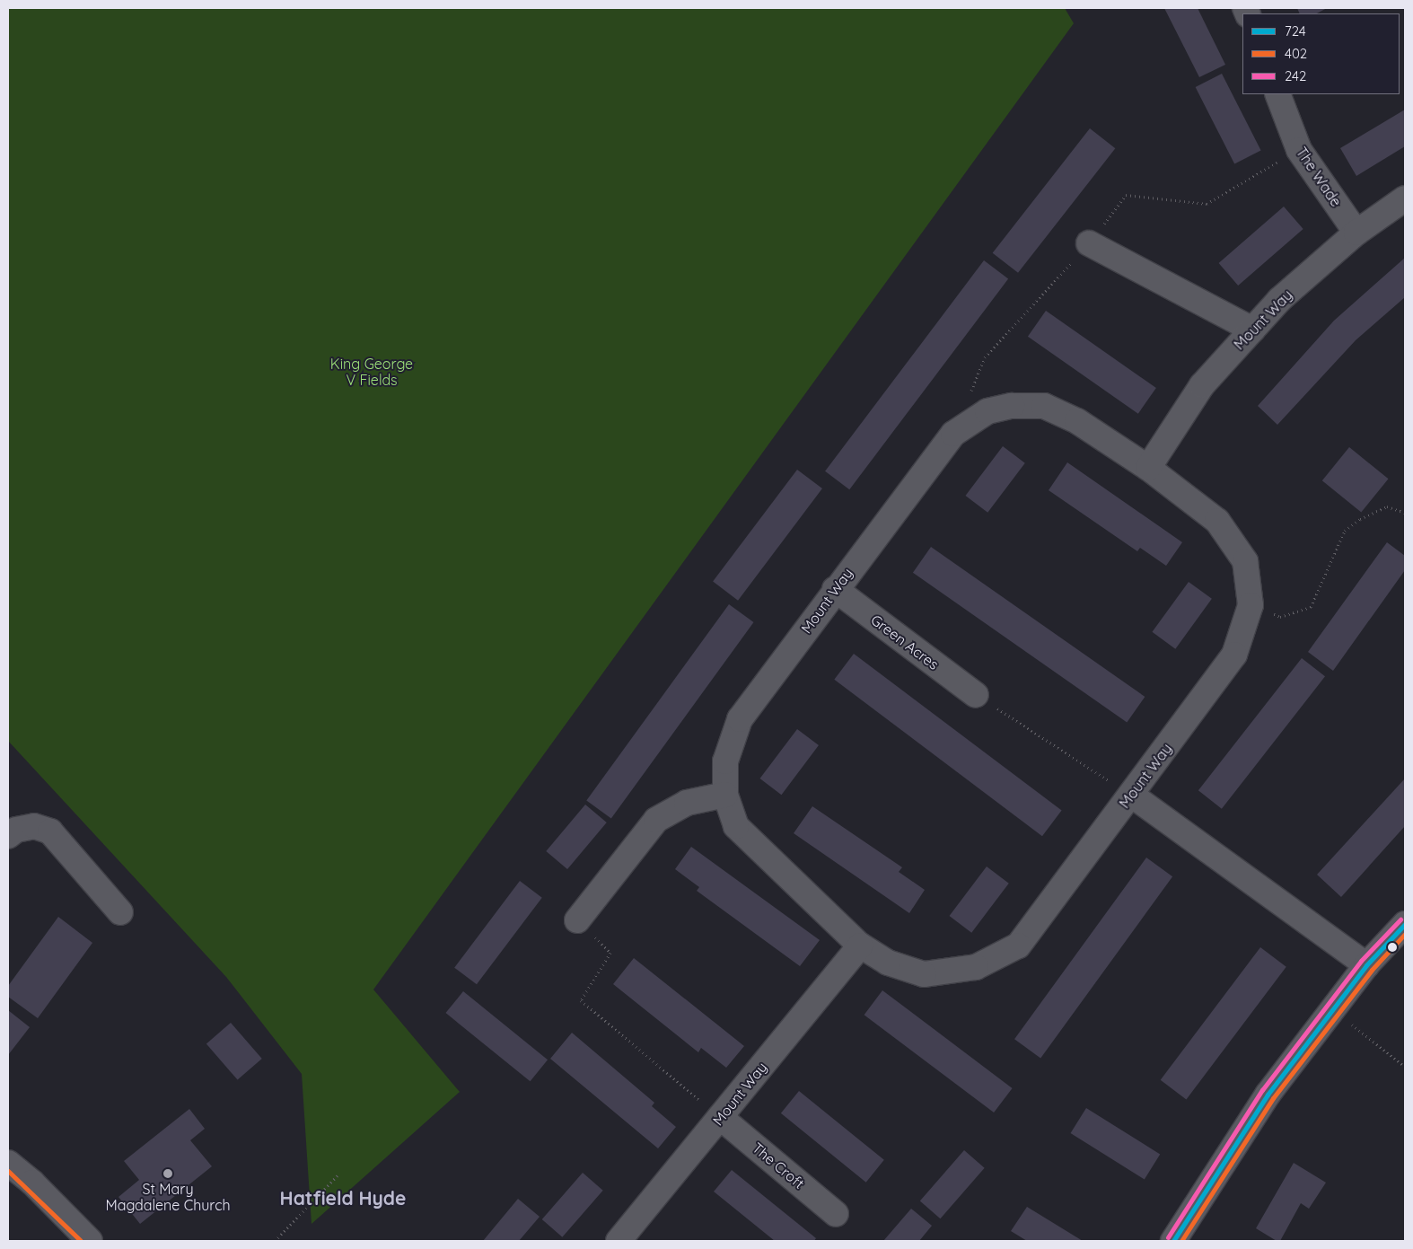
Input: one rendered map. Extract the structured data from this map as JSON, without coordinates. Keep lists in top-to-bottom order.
{
  "streets": {
    "street": [
      "The Wade",
      "Mount Way",
      "Green Acres",
      "The Croft"
    ]
  },
  "crossings": [
    ["The Wade", "Mount Way"],
    ["Mount Way", "Green Acres"],
    ["Mount Way", "The Croft"]
  ],
  "districts": ["Hatfield Hyde"],
  "parks": ["King George V Fields"],
  "places": ["St Mary Magdalene Church"],
  "lines": ["transit line 242", "transit line 724", "transit line 402"],
  "legend": ["724", "402", "242"]
}
